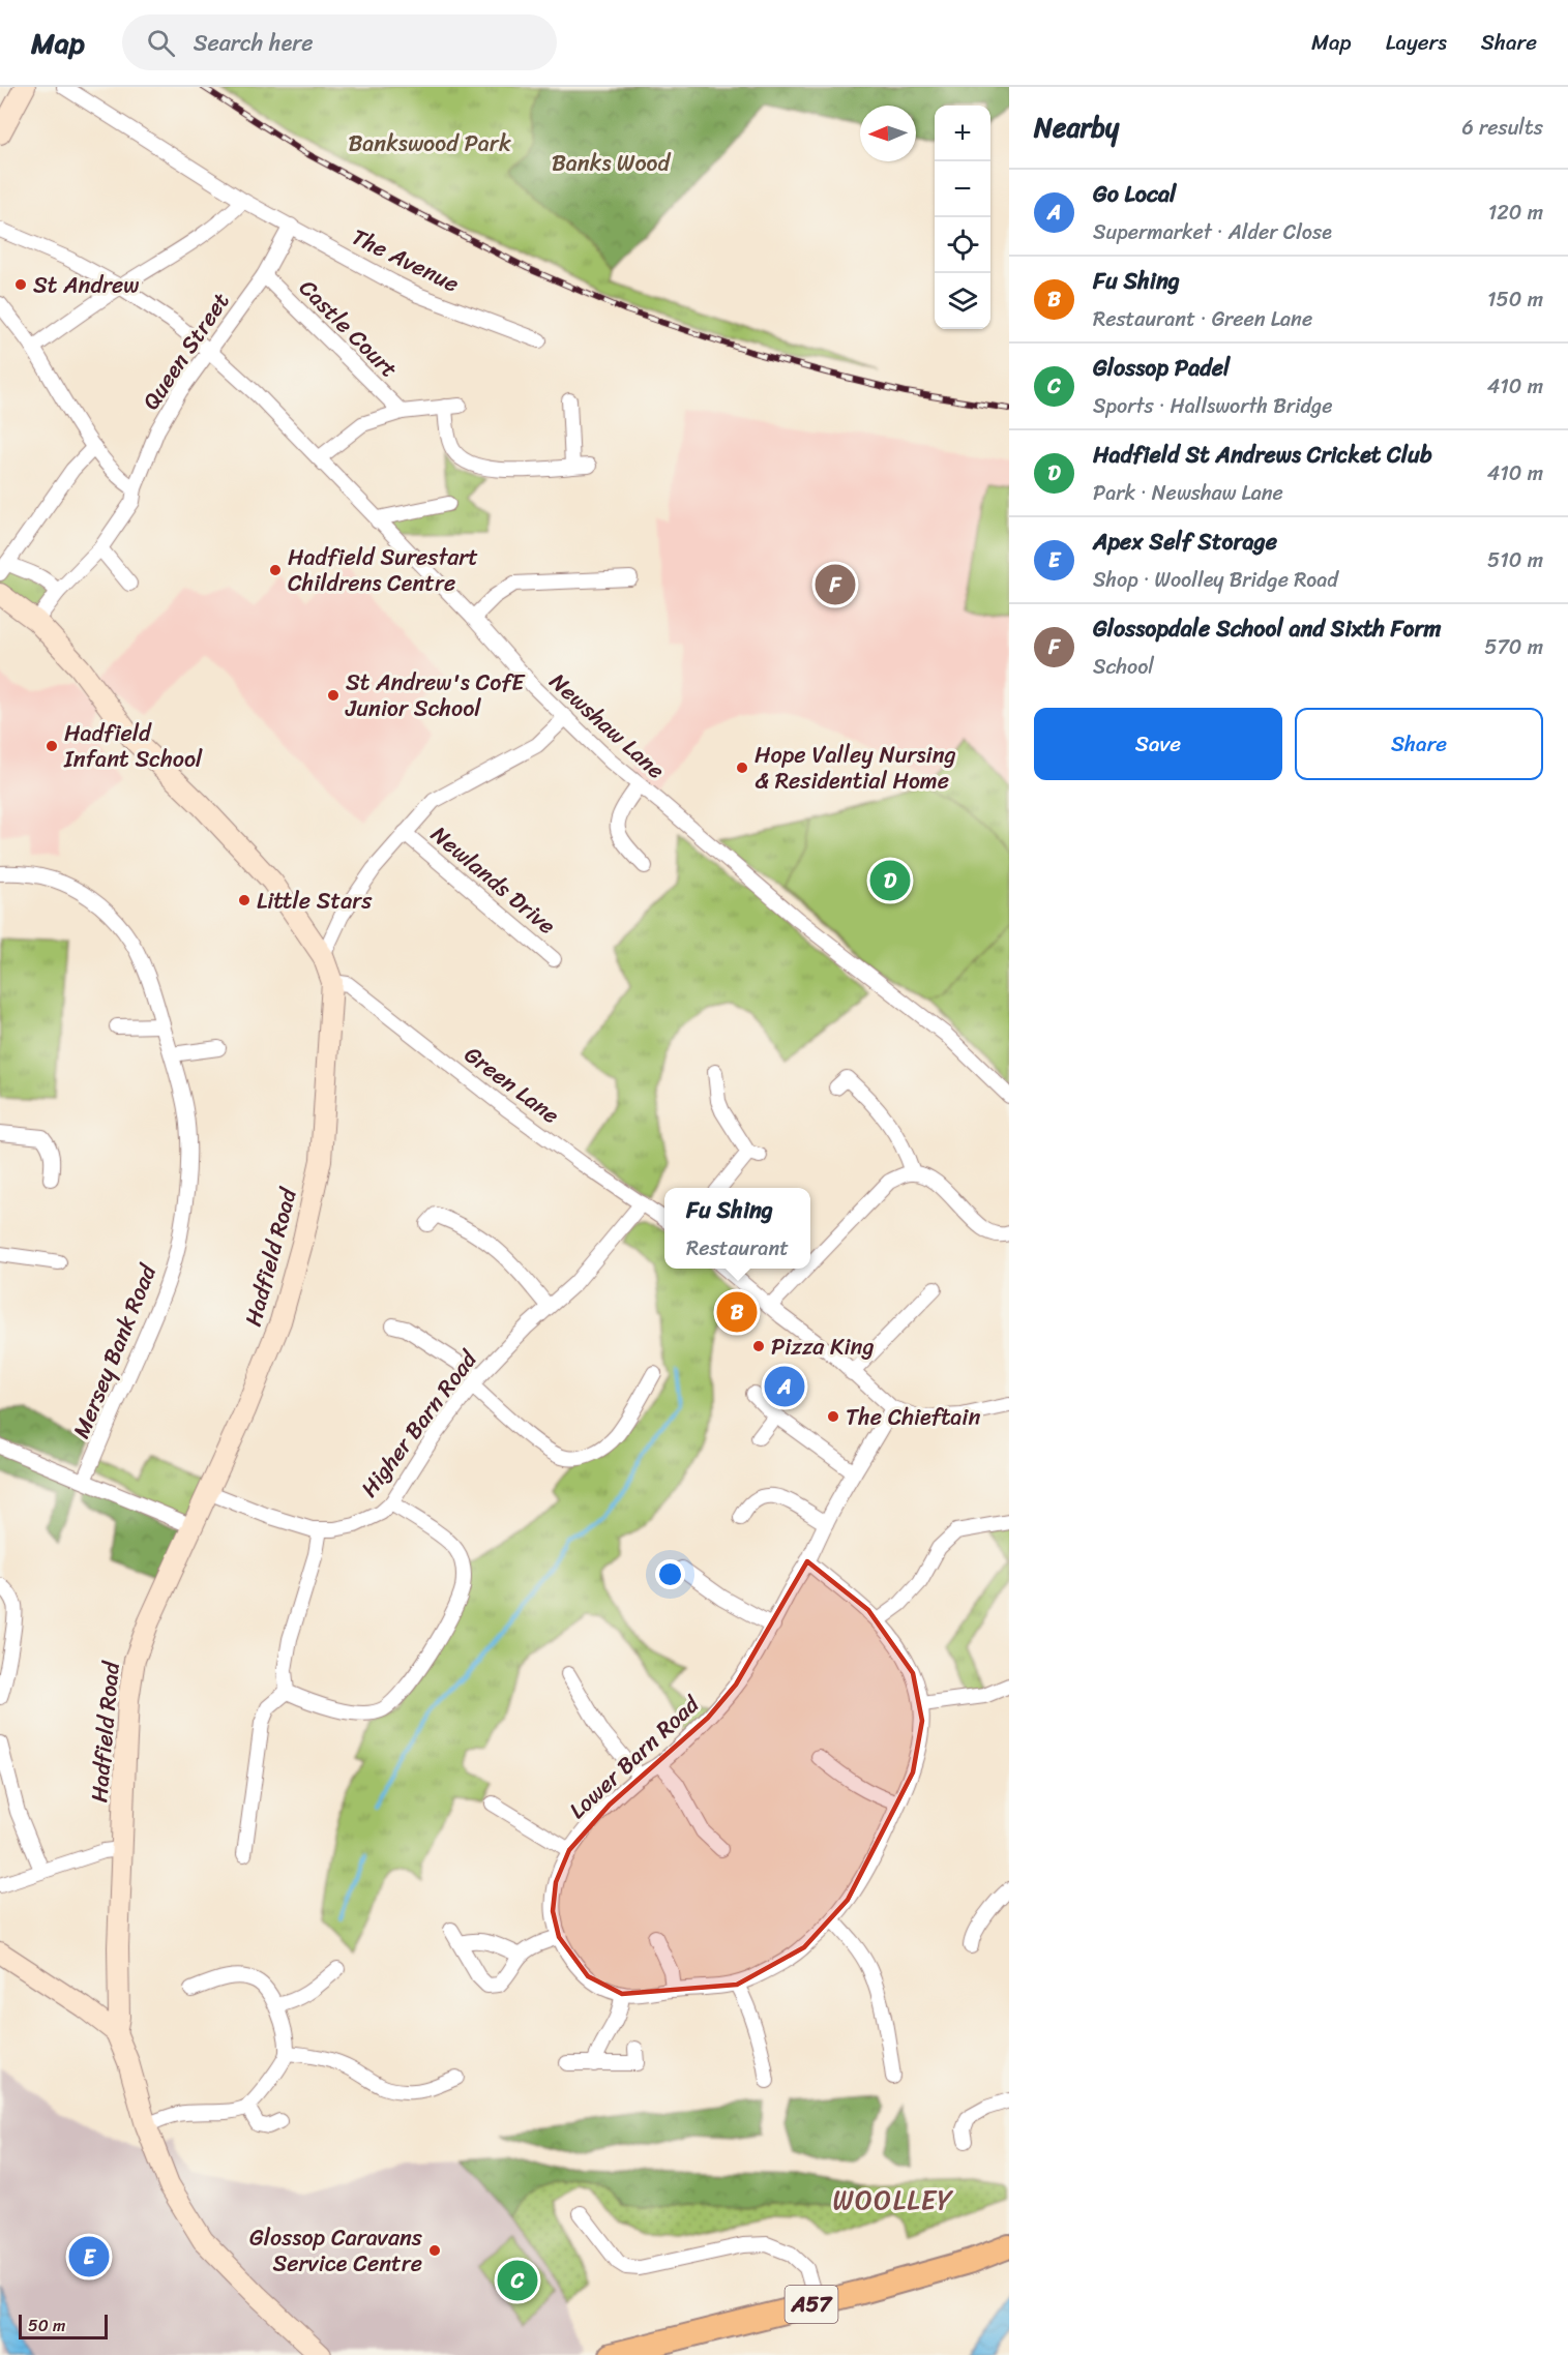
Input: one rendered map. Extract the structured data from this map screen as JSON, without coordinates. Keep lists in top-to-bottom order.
{
  "streets": {
    "main road": ["A57"],
    "street": [
      "The Avenue",
      "Castle Court",
      "Queen Street",
      "Newshaw Lane",
      "Newlands Drive",
      "Green Lane",
      "Hadfield Road",
      "Mersey Bank Road",
      "Higher Barn Road",
      "Lower Barn Road"
    ]
  },
  "crossings": [
    ["The Avenue", "Queen Street"],
    ["Castle Court", "Queen Street"],
    ["Queen Street", "Newshaw Lane"],
    ["Queen Street", "Hadfield Road"],
    ["Newshaw Lane", "Newlands Drive"],
    ["Newlands Drive", "Hadfield Road"],
    ["Green Lane", "Hadfield Road"],
    ["Green Lane", "Higher Barn Road"],
    ["Hadfield Road", "Higher Barn Road"]
  ],
  "districts": ["WOOLLEY"],
  "parks": ["Bankswood Park", "Banks Wood"],
  "places": [
    "St Andrew",
    "Hadfield Surestart Childrens Centre",
    "St Andrew's CofE Junior School",
    "Hadfield Infant School",
    "Hope Valley Nursing & Residential Home",
    "Little Stars",
    "Pizza King",
    "The Chieftain",
    "Glossop Caravans Service Centre"
  ],
  "scale_bar": "50 m",
  "north": "left",
  "page": {
    "header": "Map",
    "search": "Search here",
    "nav": ["Map", "Layers", "Share"],
    "heading": ["Nearby", "6 results"],
    "map_buttons": ["+", "−"],
    "list": [
      {
        "mark": "A",
        "name": "Go Local",
        "note": "Supermarket · Alder Close",
        "value": "120 m"
      },
      {
        "mark": "B",
        "name": "Fu Shing",
        "note": "Restaurant · Green Lane",
        "value": "150 m"
      },
      {
        "mark": "C",
        "name": "Glossop Padel",
        "note": "Sports · Hallsworth Bridge",
        "value": "410 m"
      },
      {
        "mark": "D",
        "name": "Hadfield St Andrews Cricket Club",
        "note": "Park · Newshaw Lane",
        "value": "410 m"
      },
      {
        "mark": "E",
        "name": "Apex Self Storage",
        "note": "Shop · Woolley Bridge Road",
        "value": "510 m"
      },
      {
        "mark": "F",
        "name": "Glossopdale School and Sixth Form",
        "note": "School",
        "value": "570 m"
      }
    ],
    "pins": [
      "F",
      "D",
      "B",
      "A",
      "E",
      "C"
    ],
    "buttons": ["Save", "Share"],
    "popup": ["Fu Shing", "Restaurant"],
    "scale": "50 m"
  }
}
